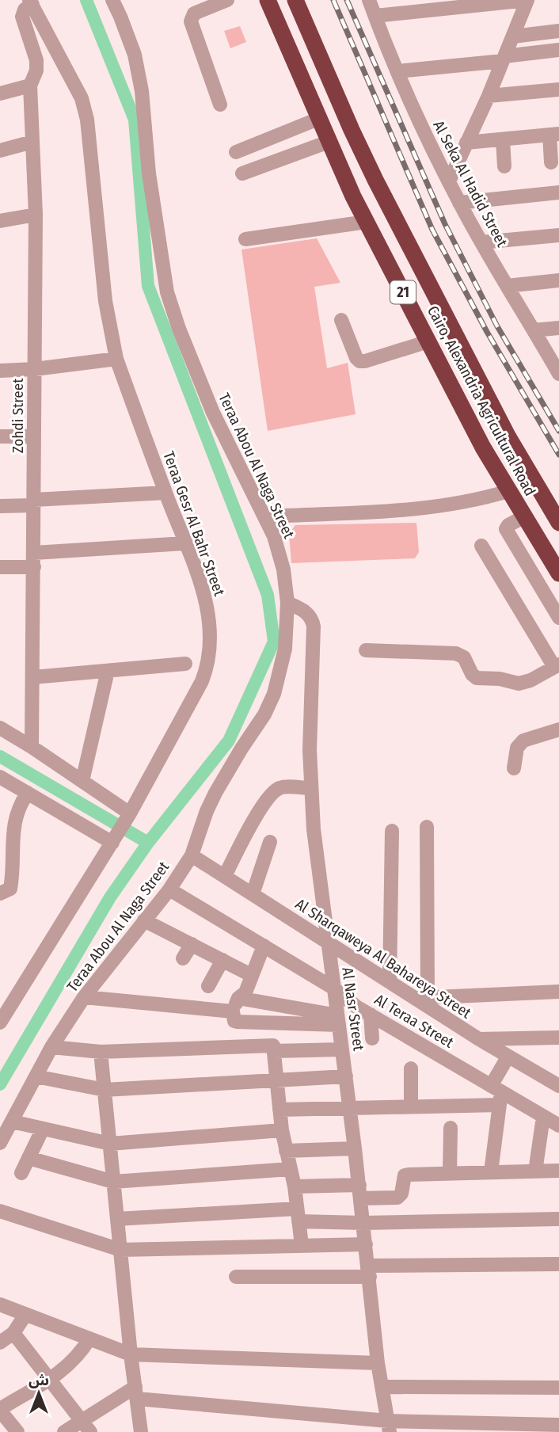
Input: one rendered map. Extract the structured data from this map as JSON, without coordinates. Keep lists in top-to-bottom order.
{
  "streets": {
    "highway": ["21", "Cairo, Alexandria Agricultural Road"],
    "street": [
      "Al Seka Al Hadid Street",
      "Zohdi Street",
      "Teraa Abou Al Naga Street",
      "Teraa Gesr Al Bahr Street",
      "Al Sharqaweya Al Bahareya Street",
      "Al Nasr Street",
      "Al Teraa Street"
    ]
  },
  "crossings": [
    ["Zohdi Street", "Teraa Gesr Al Bahr Street"],
    ["Teraa Abou Al Naga Street", "Al Sharqaweya Al Bahareya Street"],
    ["Teraa Abou Al Naga Street", "Al Nasr Street"],
    ["Teraa Abou Al Naga Street", "Al Teraa Street"],
    ["Al Sharqaweya Al Bahareya Street", "Al Nasr Street"],
    ["Al Nasr Street", "Al Teraa Street"]
  ],
  "north": "top"
}
